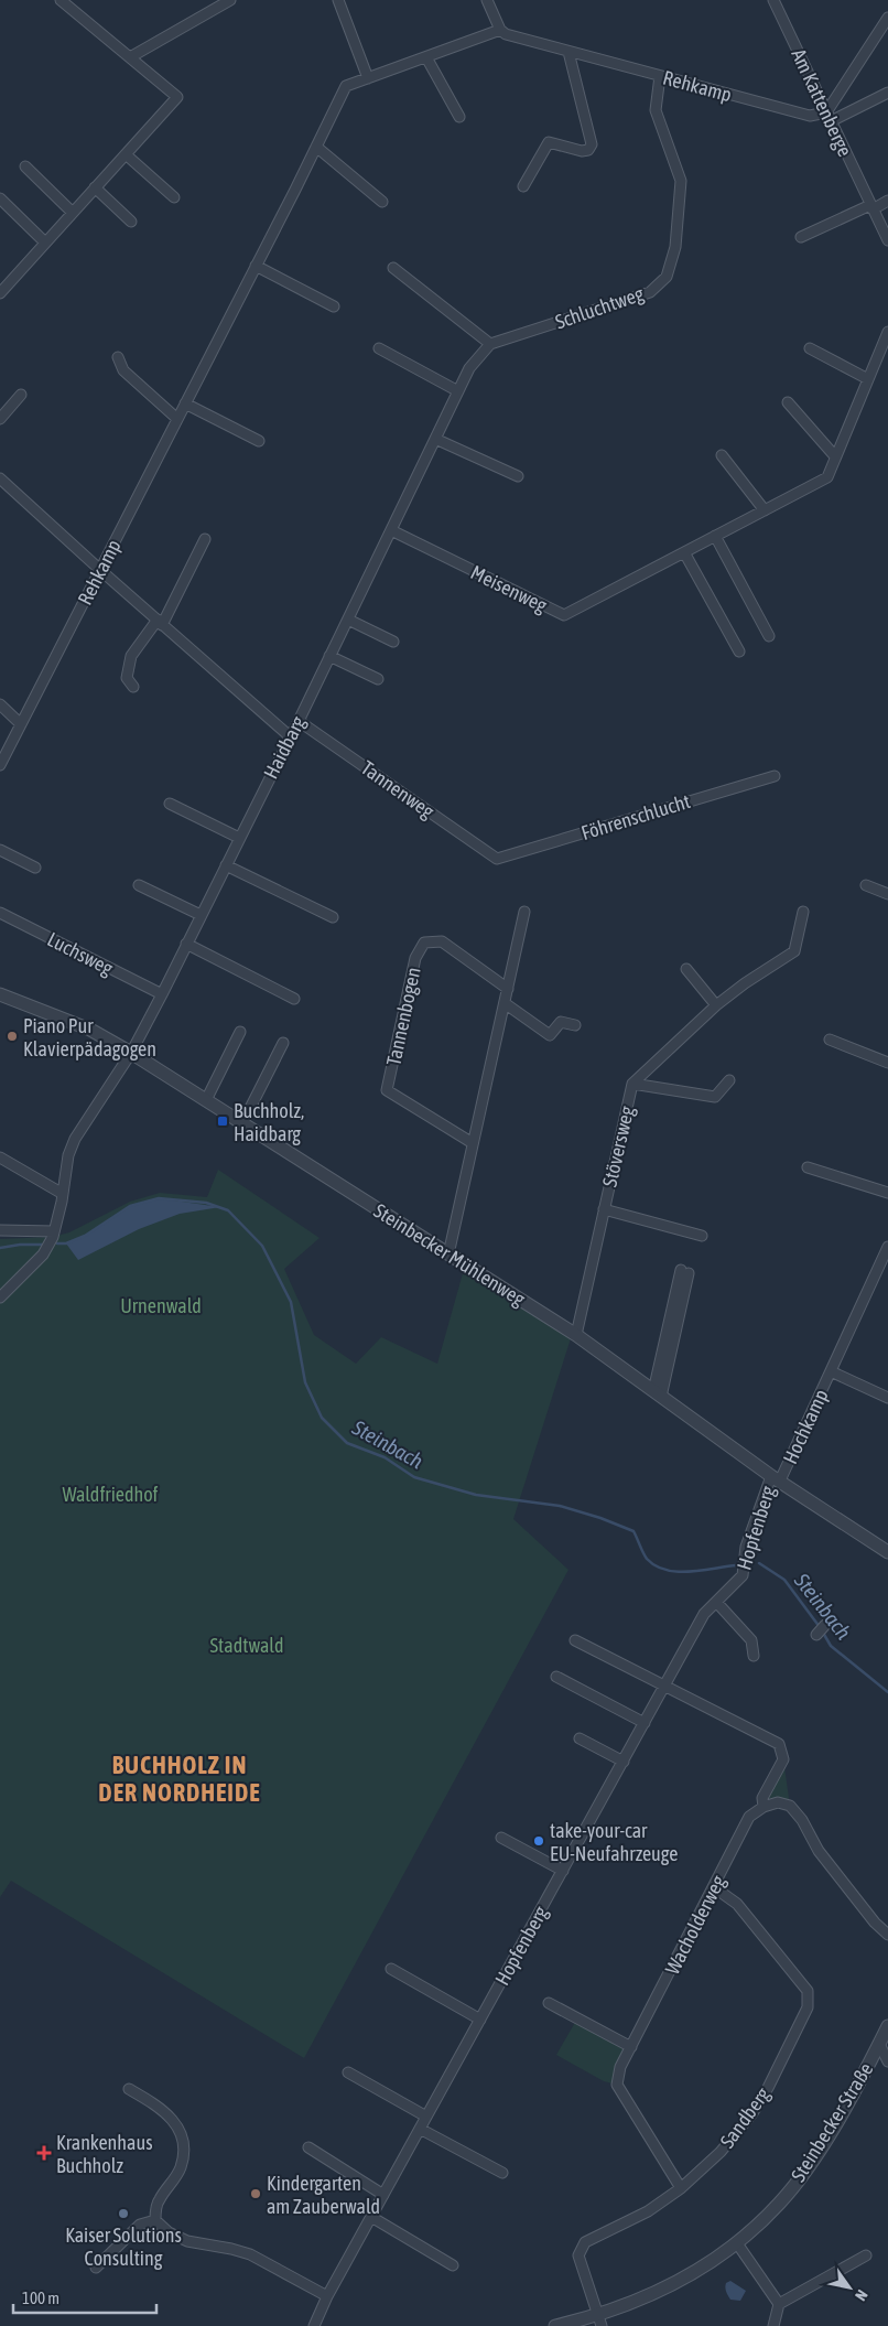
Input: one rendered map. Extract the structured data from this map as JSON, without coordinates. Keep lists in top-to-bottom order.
{
  "streets": {
    "street": [
      "Rehkamp",
      "Am Kattenberge",
      "Schluchtweg",
      "Meisenweg",
      "Haidbarg",
      "Tannenweg",
      "Föhrenschlucht",
      "Luchsweg",
      "Tannenbogen",
      "Stöversweg",
      "Steinbecker Mühlenweg",
      "Hochkamp",
      "Hopfenberg",
      "Wacholderweg",
      "Sandberg",
      "Steinbecker Straße"
    ]
  },
  "crossings": [
    ["Rehkamp", "Am Kattenberge"],
    ["Rehkamp", "Schluchtweg"],
    ["Schluchtweg", "Haidbarg"],
    ["Meisenweg", "Haidbarg"],
    ["Haidbarg", "Tannenweg"],
    ["Haidbarg", "Luchsweg"],
    ["Haidbarg", "Steinbecker Mühlenweg"],
    ["Tannenweg", "Föhrenschlucht"],
    ["Stöversweg", "Steinbecker Mühlenweg"],
    ["Steinbecker Mühlenweg", "Hochkamp"],
    ["Steinbecker Mühlenweg", "Hopfenberg"],
    ["Hochkamp", "Hopfenberg"],
    ["Hopfenberg", "Wacholderweg"],
    ["Wacholderweg", "Sandberg"],
    ["Sandberg", "Steinbecker Straße"]
  ],
  "districts": ["BUCHHOLZ IN DER NORDHEIDE"],
  "water": ["Steinbach"],
  "parks": ["Urnenwald", "Waldfriedhof", "Stadtwald"],
  "places": {
    "other": [
      "Piano Pur Klavierpädagogen",
      "take-your-car EU-Neufahrzeuge",
      "Kindergarten am Zauberwald",
      "Kaiser Solutions Consulting"
    ],
    "transit": ["Buchholz, Haidbarg"],
    "health": ["Krankenhaus Buchholz"]
  },
  "scale_bar": "100 m",
  "north": "bottom right"
}
